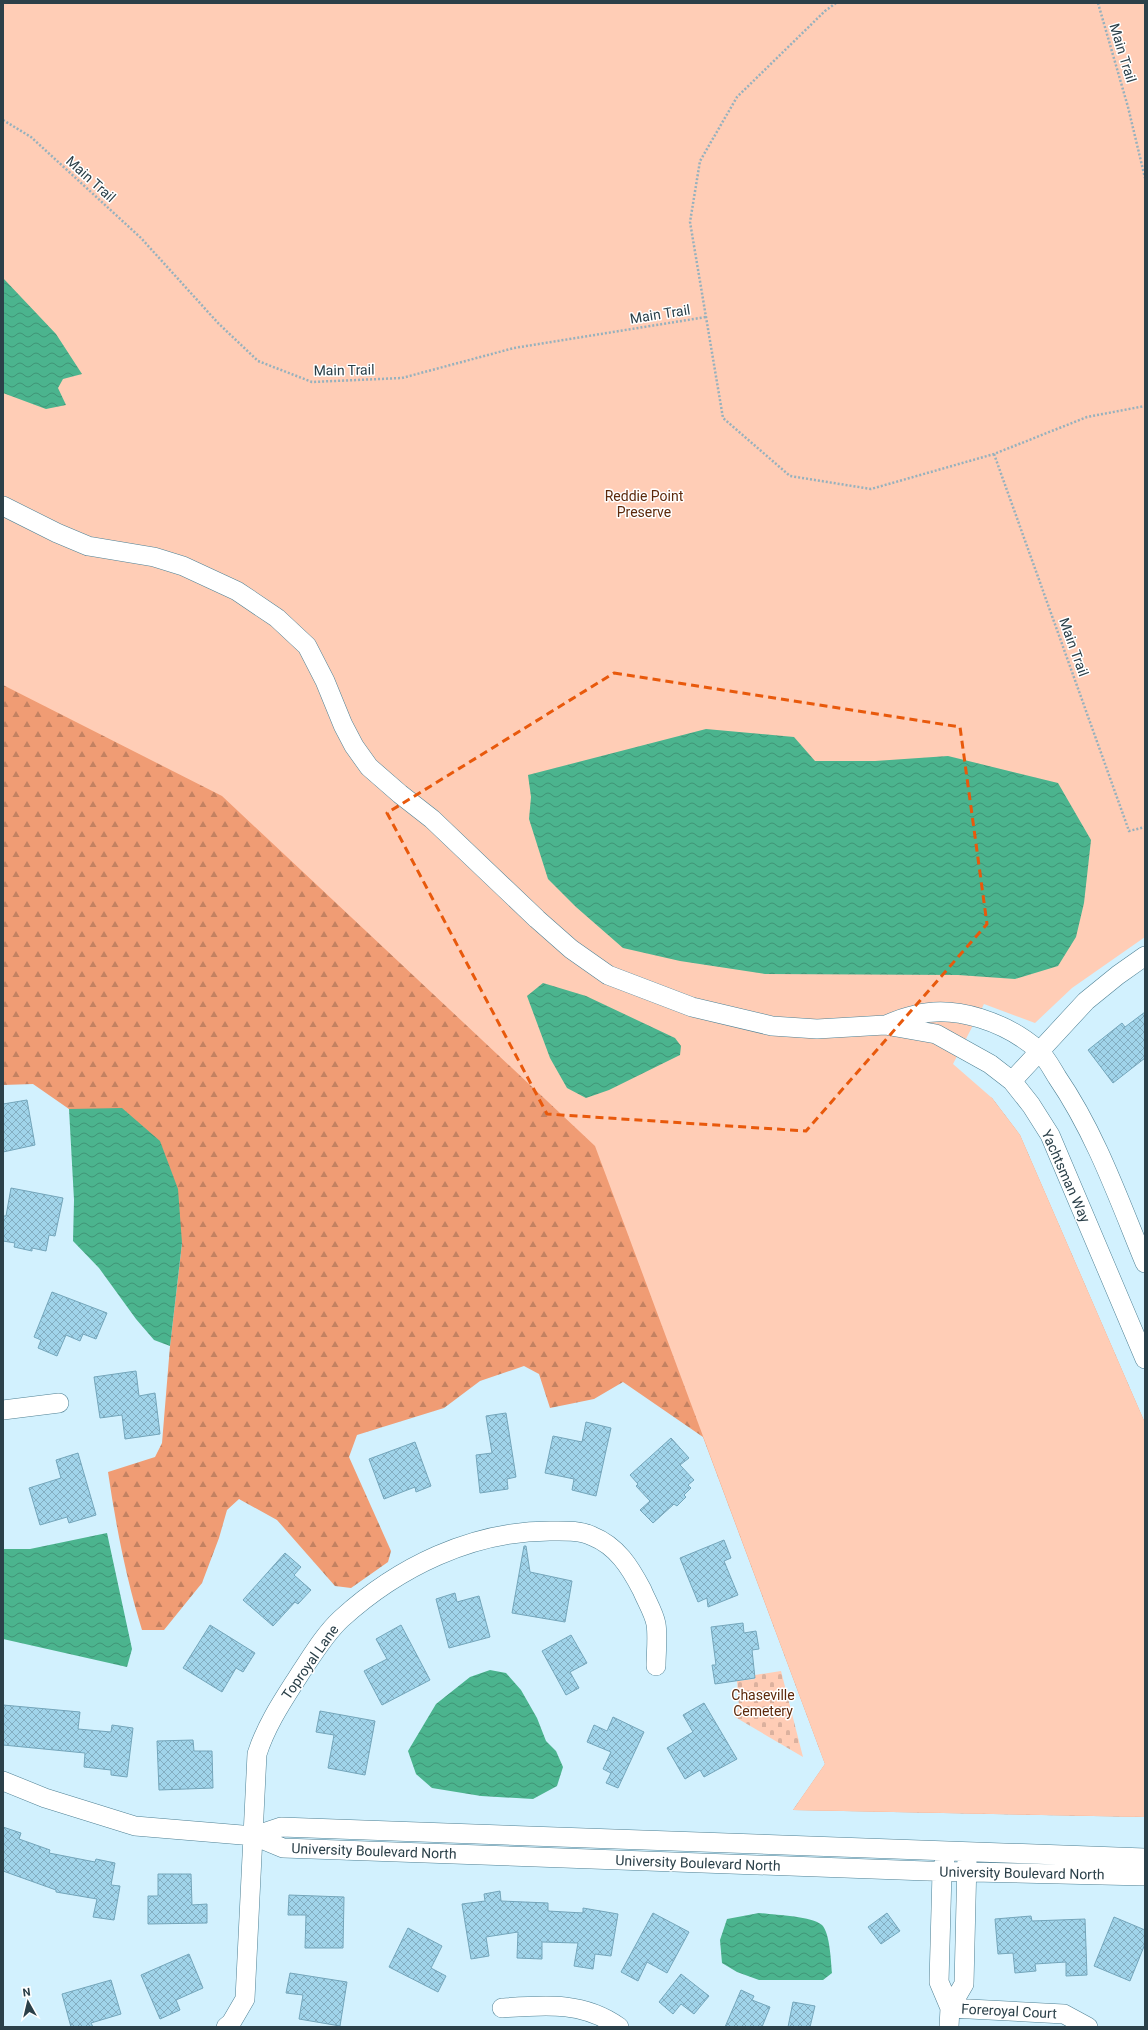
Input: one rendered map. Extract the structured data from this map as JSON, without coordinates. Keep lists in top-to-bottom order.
{
  "streets": {
    "street": [
      "Yachtsman Way",
      "Toproyal Lane",
      "University Boulevard North",
      "Foreroyal Court"
    ],
    "path": ["Main Trail"]
  },
  "crossings": [
    ["Toproyal Lane", "University Boulevard North"]
  ],
  "parks": ["Reddie Point Preserve", "Chaseville Cemetery"],
  "north": "top"
}
